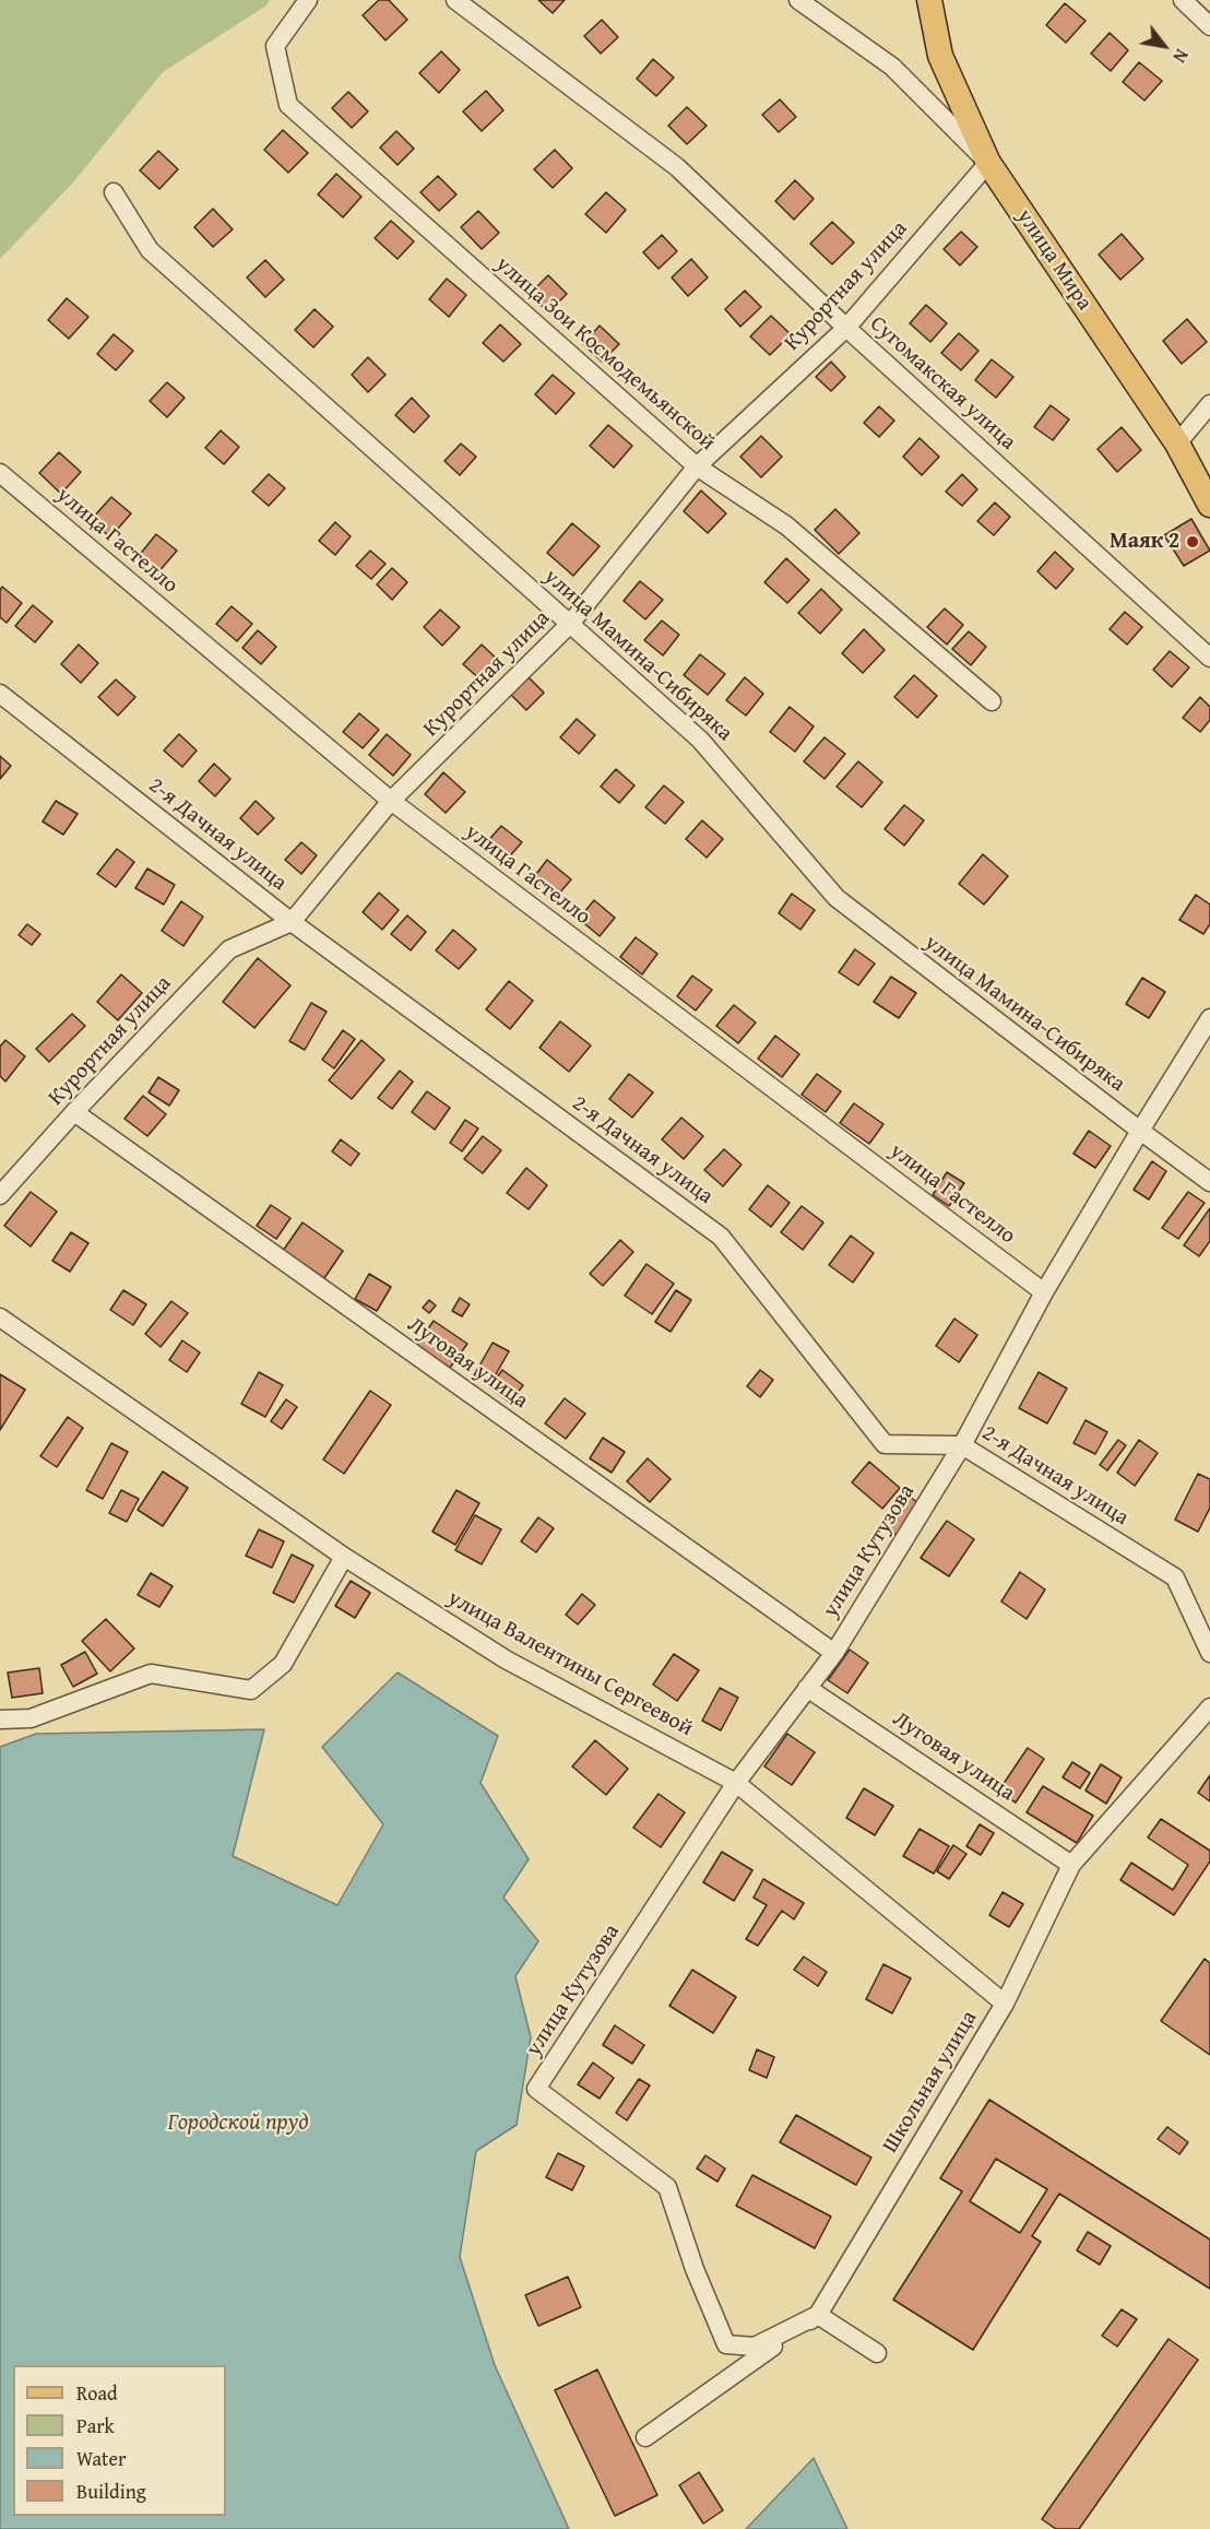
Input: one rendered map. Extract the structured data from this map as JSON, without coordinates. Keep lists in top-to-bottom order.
{
  "streets": {
    "main road": ["улица Мира"],
    "street": [
      "Курортная улица",
      "улица Зои Космодемьянской",
      "Сугомакская улица",
      "улица Гастелло",
      "улица Мамина-Сибиряка",
      "2-я Дачная улица",
      "Луговая улица",
      "улица Кутузова",
      "улица Валентины Сергеевой",
      "Школьная улица"
    ]
  },
  "crossings": [
    ["улица Мира", "Курортная улица"],
    ["Курортная улица", "улица Зои Космодемьянской"],
    ["Курортная улица", "Сугомакская улица"],
    ["Курортная улица", "улица Гастелло"],
    ["Курортная улица", "улица Мамина-Сибиряка"],
    ["Курортная улица", "2-я Дачная улица"],
    ["Курортная улица", "Луговая улица"],
    ["улица Гастелло", "улица Кутузова"],
    ["улица Мамина-Сибиряка", "улица Кутузова"],
    ["2-я Дачная улица", "улица Кутузова"],
    ["Луговая улица", "улица Кутузова"],
    ["Луговая улица", "Школьная улица"],
    ["улица Кутузова", "улица Валентины Сергеевой"],
    ["улица Кутузова", "Школьная улица"],
    ["улица Валентины Сергеевой", "Школьная улица"]
  ],
  "water": ["Городской пруд"],
  "places": ["Маяк 2"],
  "legend": [
    "Road",
    "Park",
    "Water",
    "Building"
  ],
  "north": "bottom right"
}
